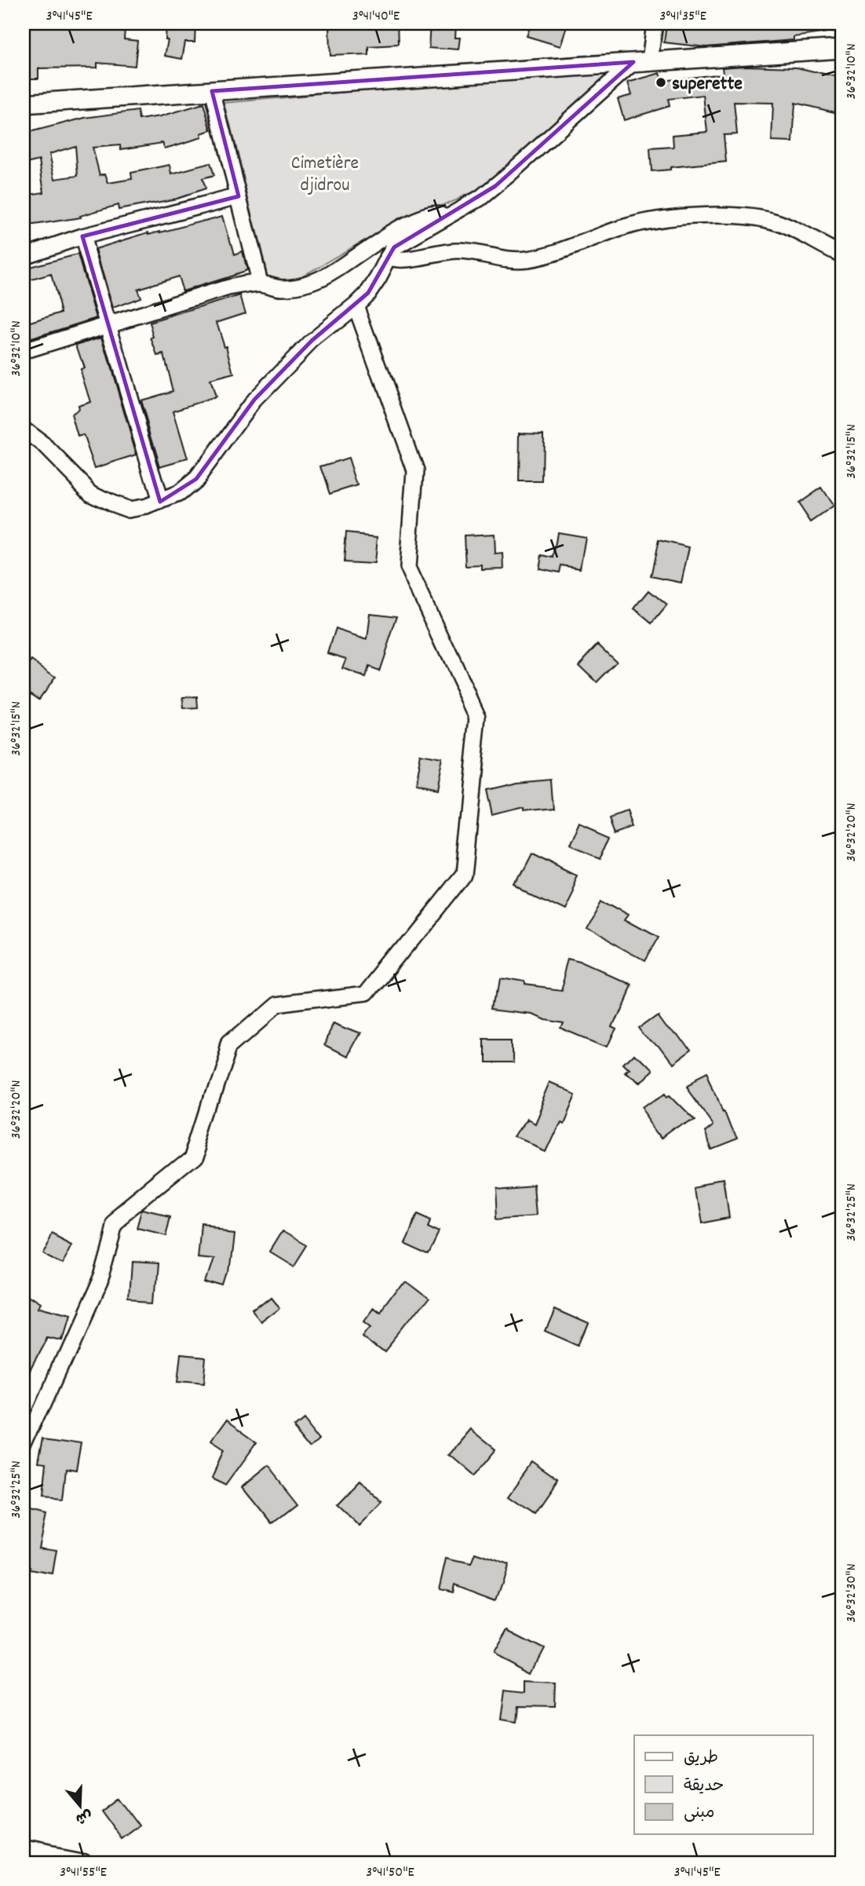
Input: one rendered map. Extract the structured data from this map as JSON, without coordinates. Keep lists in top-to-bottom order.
{
  "parks": ["Cimetière djidrou"],
  "places": ["superette"],
  "legend": ["طريق", "حديقة", "مبنى"],
  "north": "bottom",
  "coordinates": [
    "3°41'45\"E",
    "3°41'40\"E",
    "3°41'35\"E",
    "36°32'10\"N",
    "36°32'15\"N",
    "36°32'20\"N",
    "36°32'25\"N",
    "36°32'30\"N",
    "3°41'55\"E",
    "3°41'50\"E"
  ]
}
